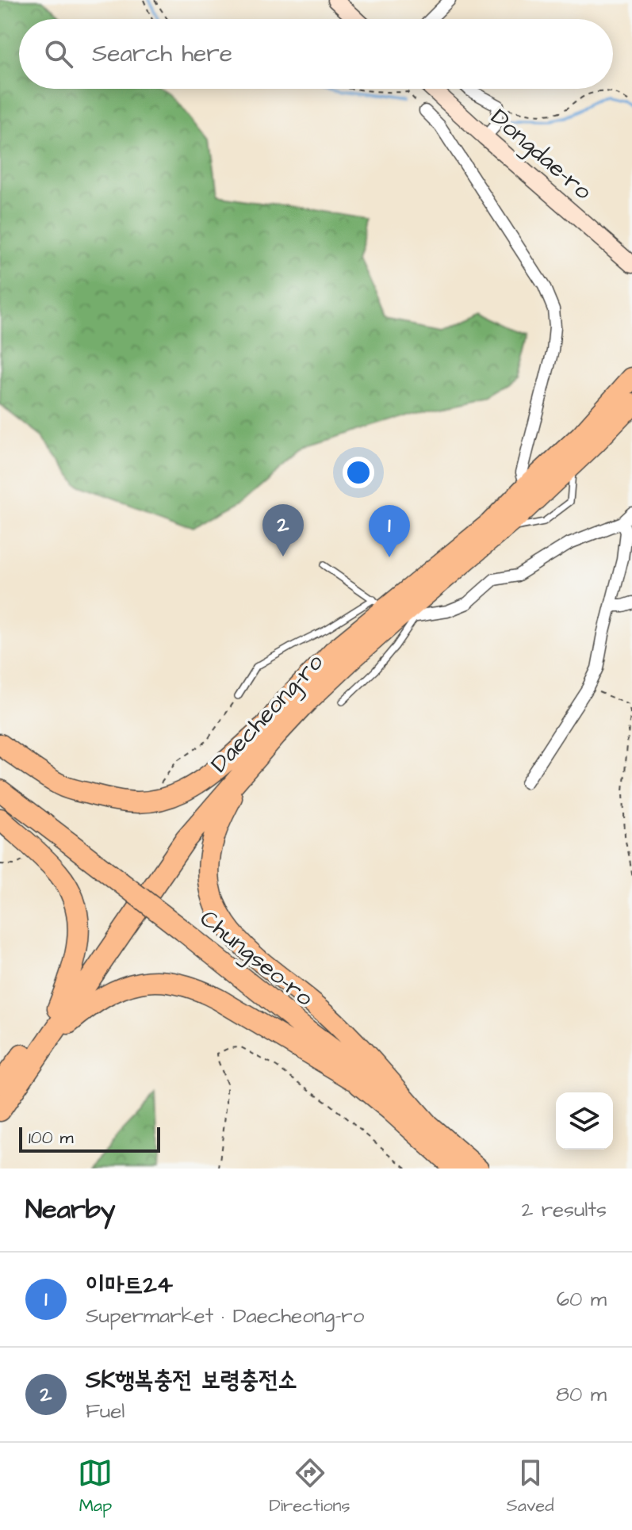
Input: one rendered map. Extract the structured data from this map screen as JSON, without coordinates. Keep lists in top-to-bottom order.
{
  "streets": {
    "highway": ["Daecheong-ro", "Chungseo-ro"],
    "street": ["Dongdae-ro"]
  },
  "scale_bar": "100 m",
  "page": {
    "search": "Search here",
    "pins": ["2", "1"],
    "scale": "100 m",
    "heading": ["Nearby", "2 results"],
    "list": [
      {
        "mark": "1",
        "name": "이마트24",
        "note": "Supermarket · Daecheong-ro",
        "value": "60 m"
      },
      {
        "mark": "2",
        "name": "SK행복충전 보령충전소",
        "note": "Fuel",
        "value": "80 m"
      }
    ],
    "nav": ["Map", "Directions", "Saved"]
  }
}
